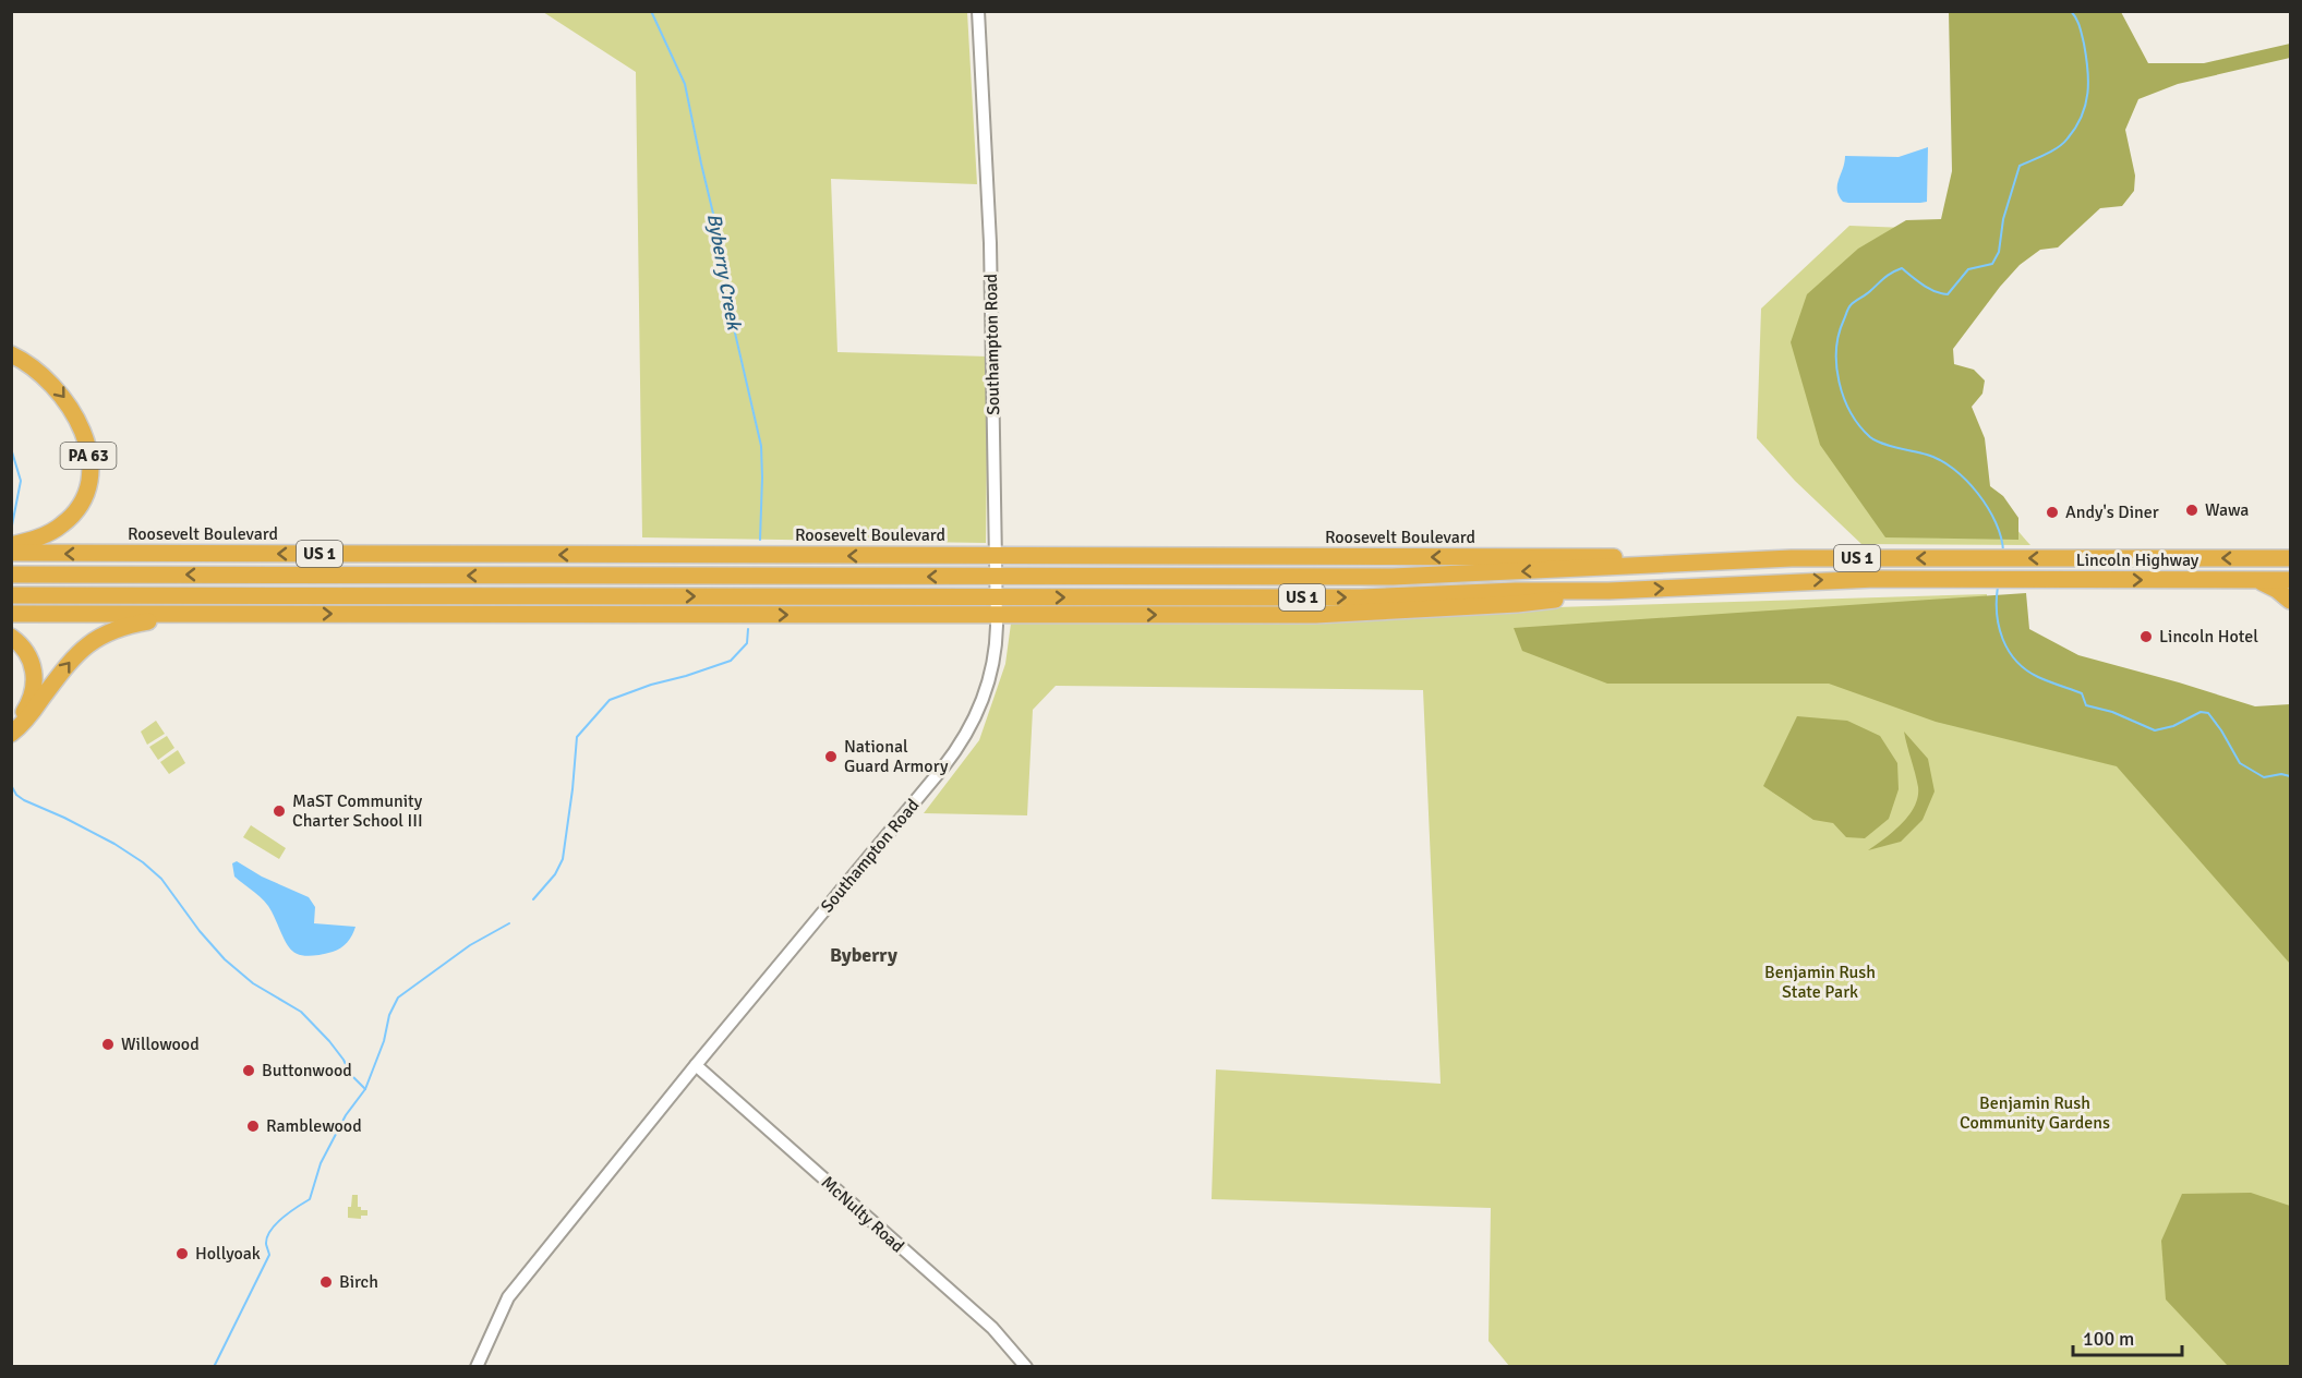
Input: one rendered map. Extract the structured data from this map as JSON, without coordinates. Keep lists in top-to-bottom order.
{
  "streets": {
    "highway": [
      "PA 63",
      "Roosevelt Boulevard",
      "US 1",
      "Lincoln Highway"
    ],
    "street": ["Southampton Road", "McNulty Road"]
  },
  "crossings": [
    ["Southampton Road", "Roosevelt Boulevard"],
    ["Southampton Road", "US 1"],
    ["Southampton Road", "McNulty Road"],
    ["Roosevelt Boulevard", "Lincoln Highway"],
    ["US 1", "Lincoln Highway"]
  ],
  "districts": ["Byberry"],
  "water": ["Byberry Creek"],
  "parks": ["Benjamin Rush State Park", "Benjamin Rush Community Gardens"],
  "places": [
    "Wawa",
    "Andy's Diner",
    "Lincoln Hotel",
    "National Guard Armory",
    "MaST Community Charter School III",
    "Willowood",
    "Buttonwood",
    "Ramblewood",
    "Hollyoak",
    "Birch"
  ],
  "scale_bar": "100 m"
}
